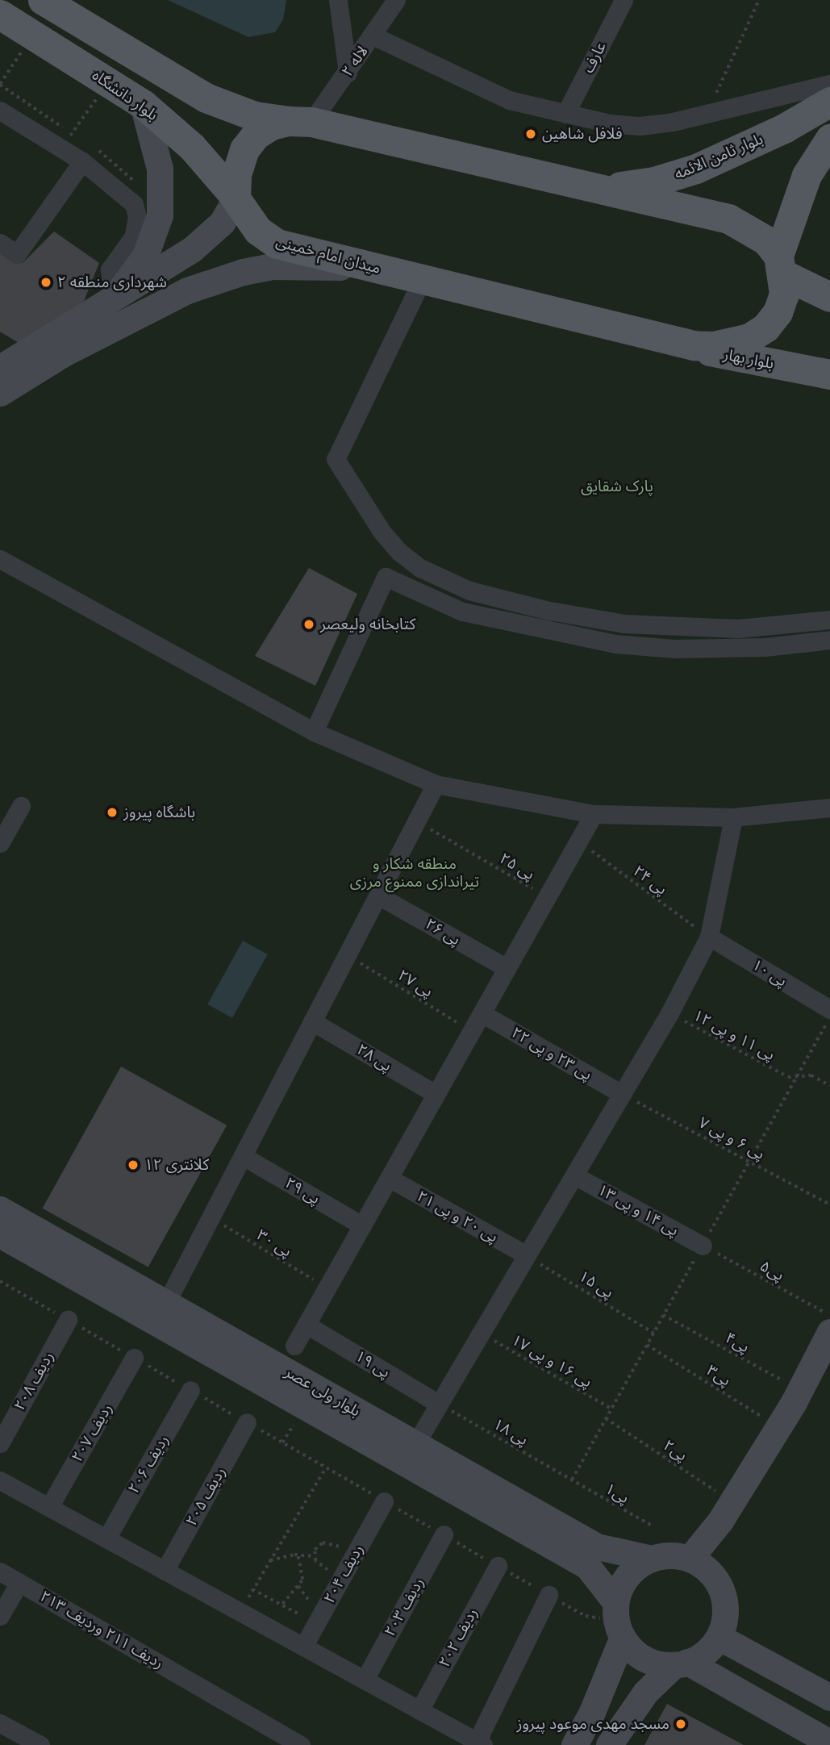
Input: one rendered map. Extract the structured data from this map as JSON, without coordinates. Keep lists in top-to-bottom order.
{
  "streets": {
    "main road": [
      "بلوار دانشگاه",
      "بلوار ثامن الائمه",
      "میدان امام خمینی",
      "بلوار بهار"
    ],
    "street": [
      "عارف",
      "لاله ۲",
      "پی ۲۶",
      "پی ۱۰",
      "پی ۲۳ و پی ۲۲",
      "پی ۲۸",
      "پی ۲۹",
      "پی ۱۴ و پی ۱۳",
      "پی ۲۰ و پی ۲۱",
      "پی ۱۹",
      "ردیف ۲۰۸",
      "بلوار ولی عصر",
      "ردیف ۲۰۷",
      "ردیف ۲۰۶",
      "ردیف ۲۰۵",
      "ردیف ۲۰۴",
      "ردیف ۲۰۳",
      "ردیف ۲۱۱ وردیف ۲۱۳",
      "ردیف ۲۰۲"
    ],
    "path": [
      "پی ۲۵",
      "پی ۲۴",
      "پی ۲۷",
      "پی ۱۱ و پی ۱۲",
      "پی ۶ و پی ۷",
      "پی ۳۰",
      "پی۵",
      "پی ۱۵",
      "پی۴",
      "پی ۱۶ و پی ۱۷",
      "پی۳",
      "پی ۱۸",
      "پی۲",
      "پی۱"
    ]
  },
  "crossings": [
    ["بلوار دانشگاه", "میدان امام خمینی"],
    ["میدان امام خمینی", "بلوار بهار"],
    ["پی ۲۴", "پی ۱۰"],
    ["پی ۲۳ و پی ۲۲", "پی ۶ و پی ۷"],
    ["پی ۱۴ و پی ۱۳", "پی۵"],
    ["پی ۲۰ و پی ۲۱", "پی ۱۵"],
    ["پی ۱۹", "پی ۱۸"],
    ["پی ۱۸", "پی۱"]
  ],
  "parks": ["پارک شقایق", "منطقه شکار و تیراندازی ممنوع مرزی"],
  "places": [
    "فلافل شاهین",
    "شهرداری منطقه ۲",
    "کتابخانه ولیعصر",
    "باشگاه پیروز",
    "کلانتری ۱۲",
    "مسجد مهدی موعود پیروز"
  ]
}
